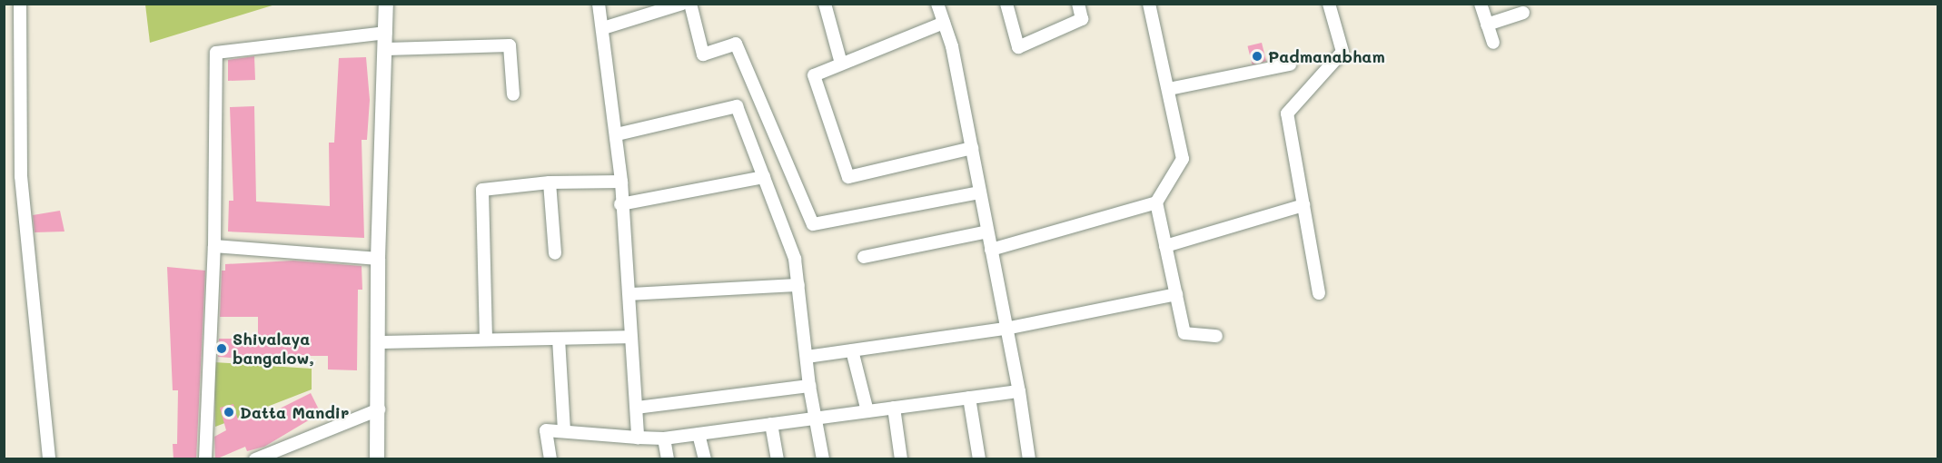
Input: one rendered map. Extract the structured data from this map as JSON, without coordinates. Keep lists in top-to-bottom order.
{
  "places": ["Padmanabham", "Shivalaya bangalow,", "Datta Mandir"]
}
